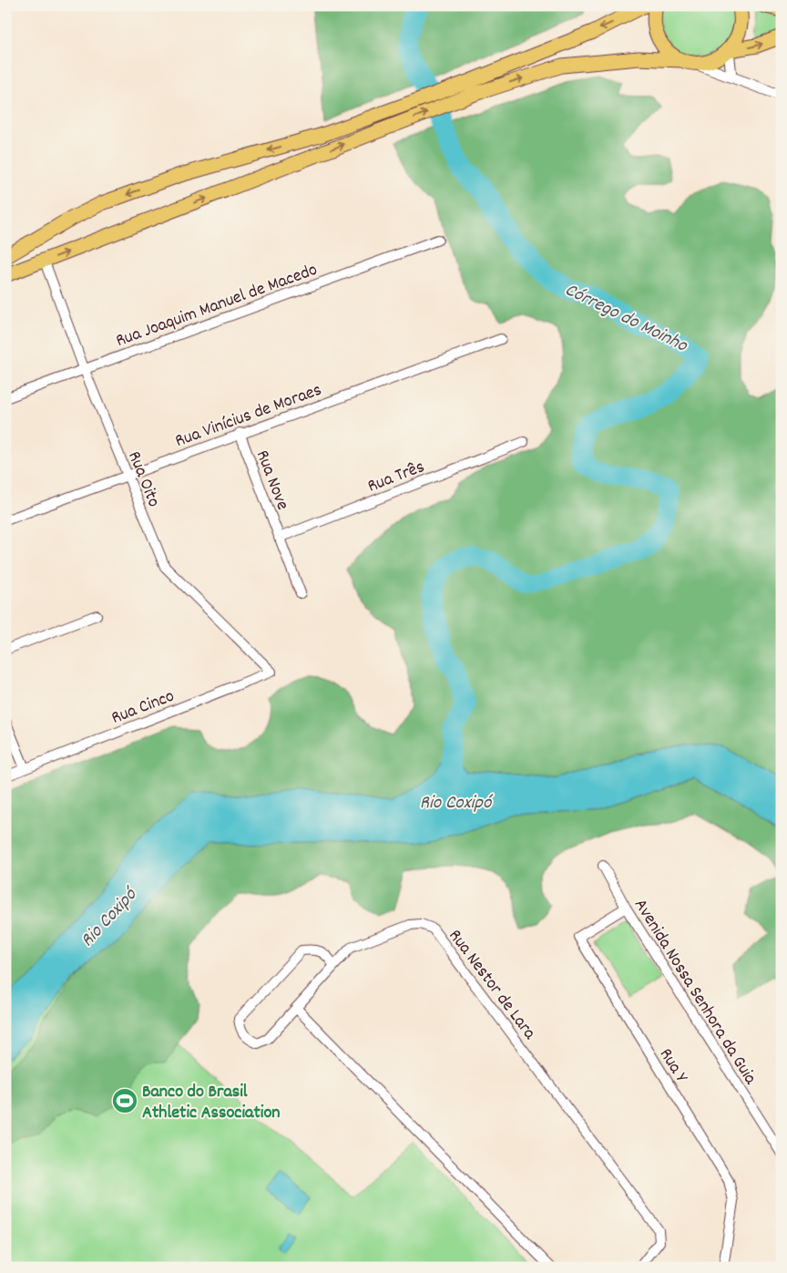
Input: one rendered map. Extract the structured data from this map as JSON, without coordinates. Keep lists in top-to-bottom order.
{
  "streets": {
    "street": [
      "Rua Joaquim Manuel de Macedo",
      "Rua Vinícius de Moraes",
      "Rua Três",
      "Rua Oito",
      "Rua Nove",
      "Rua Cinco",
      "Rua Nestor de Lara",
      "Avenida Nossa Senhora da Guia",
      "Rua Y"
    ]
  },
  "crossings": [
    ["Rua Joaquim Manuel de Macedo", "Rua Oito"],
    ["Rua Vinícius de Moraes", "Rua Oito"],
    ["Rua Vinícius de Moraes", "Rua Nove"],
    ["Rua Três", "Rua Nove"],
    ["Rua Oito", "Rua Cinco"],
    ["Avenida Nossa Senhora da Guia", "Rua Y"]
  ],
  "water": ["Córrego do Moinho", "Rio Coxipó"],
  "places": {
    "sports": ["Banco do Brasil Athletic Association"]
  }
}
